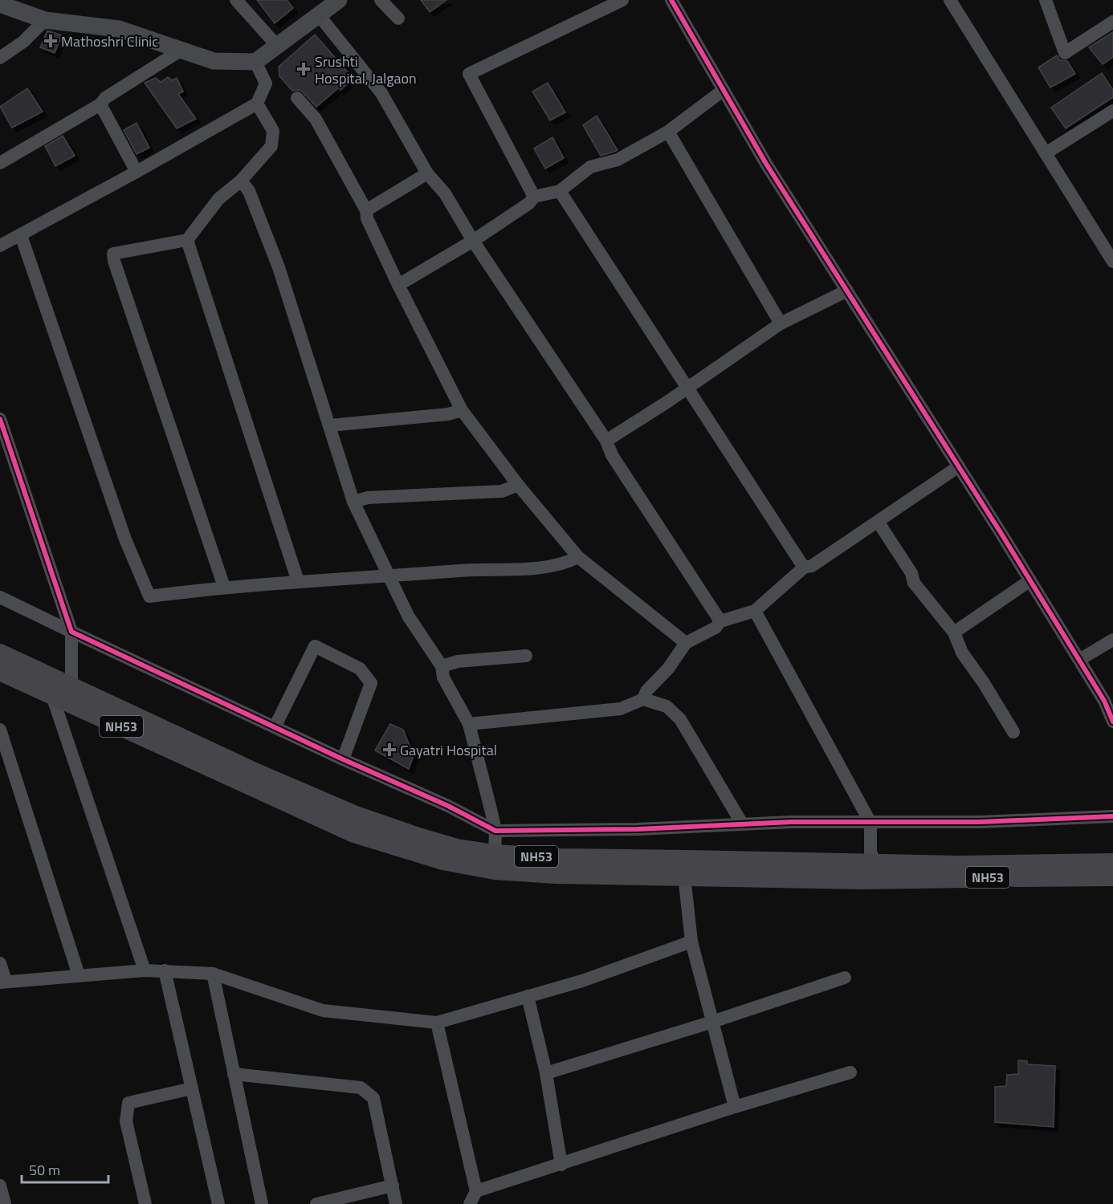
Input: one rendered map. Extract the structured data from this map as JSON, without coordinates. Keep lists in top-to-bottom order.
{
  "streets": {
    "highway": ["NH53"]
  },
  "places": {
    "health": ["Mathoshri Clinic", "Srushti Hospital, Jalgaon", "Gayatri Hospital"]
  },
  "scale_bar": "50 m"
}
